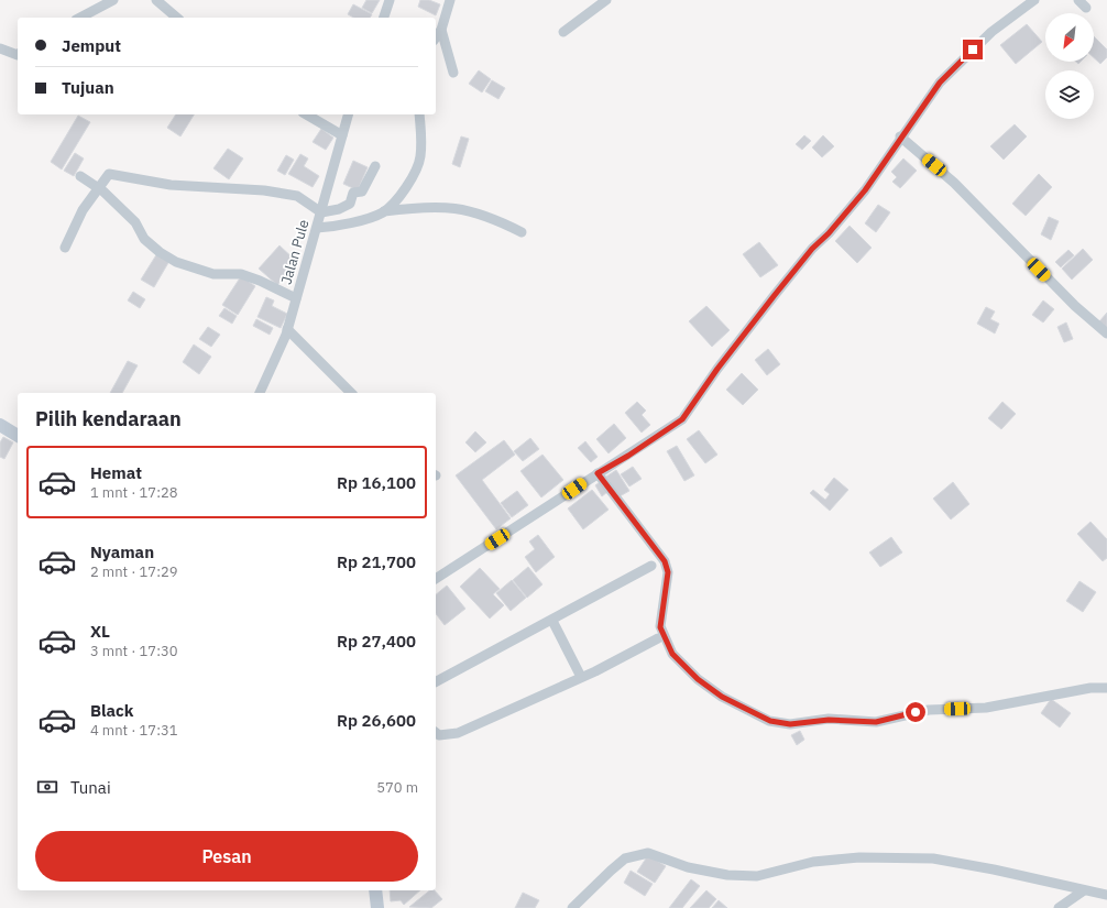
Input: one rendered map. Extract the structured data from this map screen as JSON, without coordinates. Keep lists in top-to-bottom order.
{
  "streets": {
    "street": ["Jalan Pule"]
  },
  "north": "bottom left",
  "page": {
    "banner": ["Jemput", "Tujuan"],
    "heading": "Pilih kendaraan",
    "list": [
      {
        "name": "Hemat",
        "note": "1 mnt · 17:28",
        "value": "Rp 16,100"
      },
      {
        "name": "Nyaman",
        "note": "2 mnt · 17:29",
        "value": "Rp 21,700"
      },
      {
        "name": "XL",
        "note": "3 mnt · 17:30",
        "value": "Rp 27,400"
      },
      {
        "name": "Black",
        "note": "4 mnt · 17:31",
        "value": "Rp 26,600"
      }
    ],
    "pay": ["Tunai", "570 m"],
    "buttons": "Pesan"
  }
}
